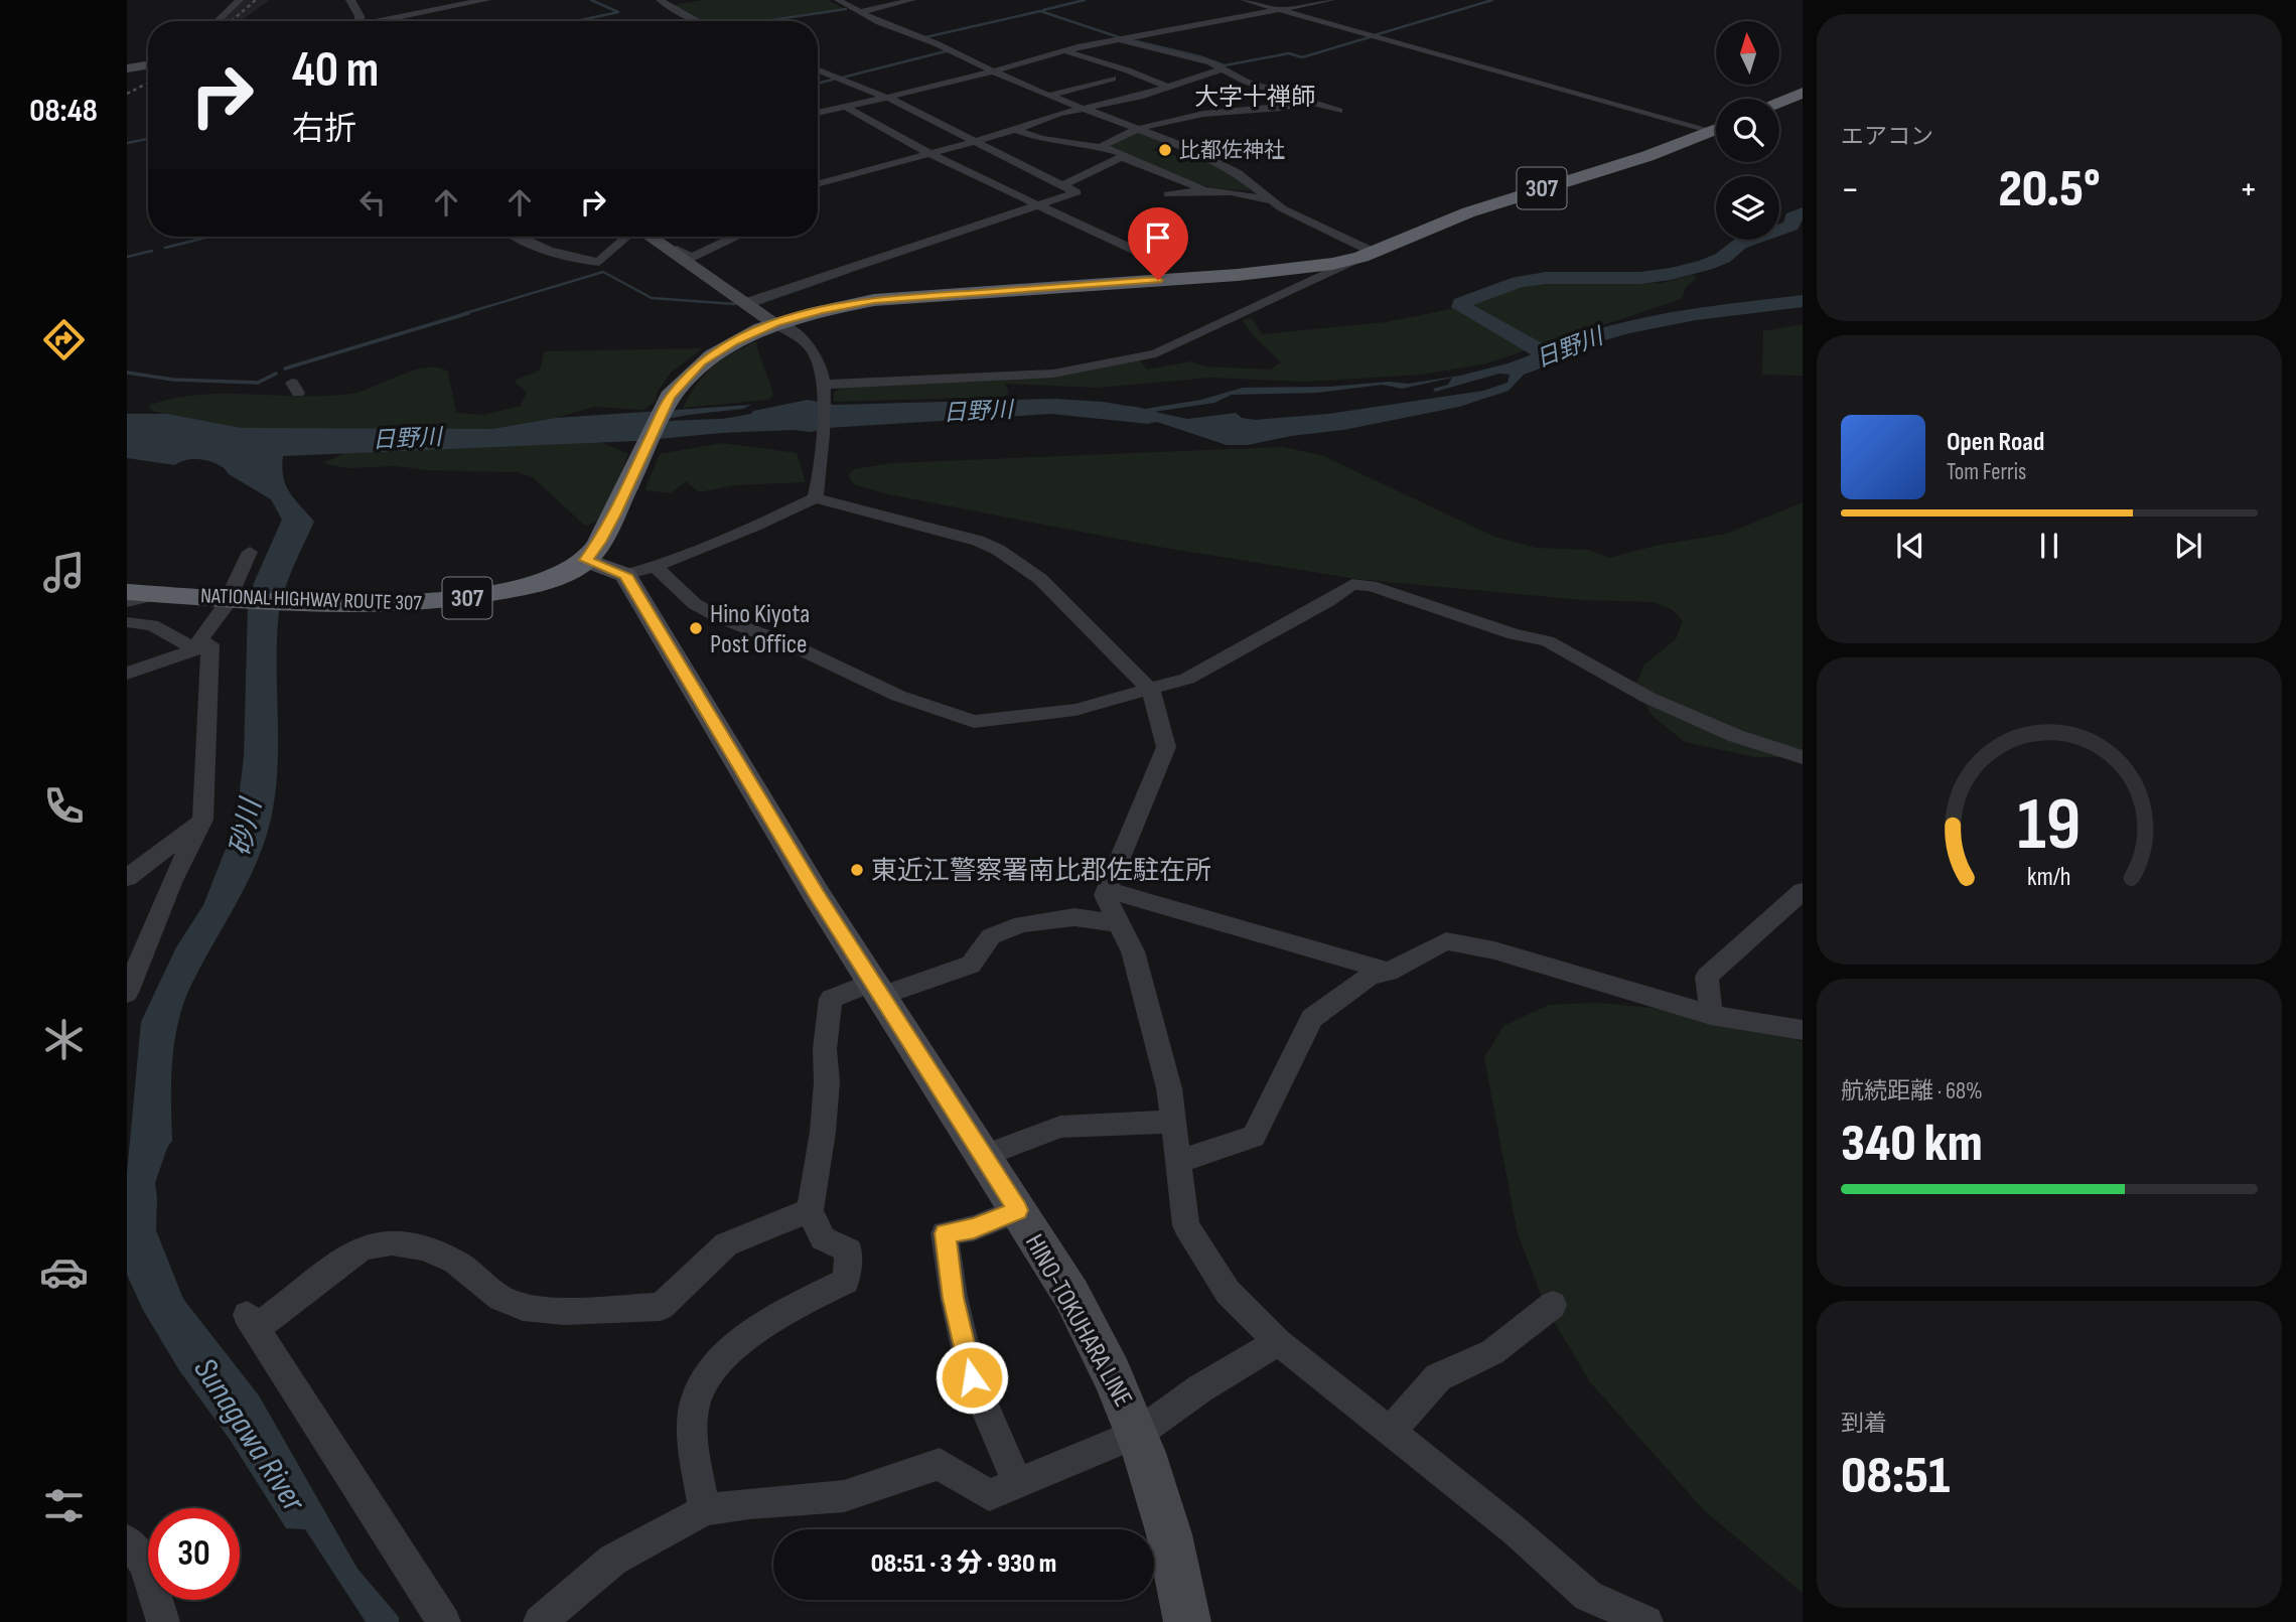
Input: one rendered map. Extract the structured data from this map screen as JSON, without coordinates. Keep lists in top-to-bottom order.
{
  "streets": {
    "highway": ["307", "NATIONAL HIGHWAY ROUTE 307"],
    "main road": ["HINO-TOKUHARA LINE"]
  },
  "districts": ["大字十禅師"],
  "water": ["日野川", "砂川", "Sunagawa River"],
  "places": ["比都佐神社", "Hino Kiyota Post Office", "東近江警察署南比郡佐駐在所"],
  "north": "top",
  "page": {
    "tabs": "08:48",
    "tile": [
      "エアコン",
      ["航続距離 · 68%", "340 km"],
      ["到着", "08:51"]
    ],
    "turn": ["40 m", "右折"],
    "heat": ["−", "20.5°", "+"],
    "song": ["Open Road", "Tom Ferris"],
    "limit": "30",
    "trip": "08:51 · 3 分 · 930 m",
    "gauge": ["19", "km/h"]
  }
}
